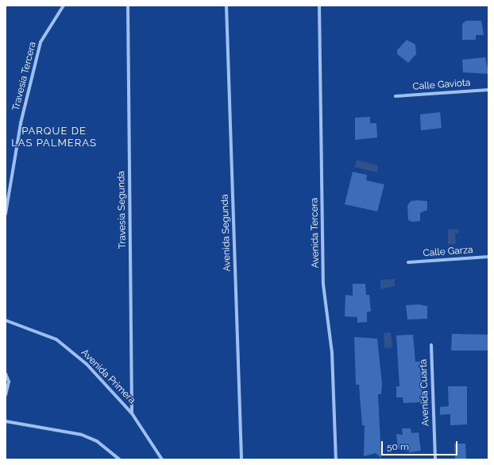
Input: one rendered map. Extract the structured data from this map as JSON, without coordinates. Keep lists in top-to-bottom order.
{
  "streets": {
    "street": [
      "Travesía Tercera",
      "Calle Gaviota",
      "Travesía Segunda",
      "Avenida Segunda",
      "Avenida Tercera",
      "Calle Garza",
      "Avenida Primera",
      "Avenida Cuarta"
    ]
  },
  "crossings": [
    ["Travesía Segunda", "Avenida Primera"]
  ],
  "districts": ["PARQUE DE LAS PALMERAS"],
  "scale_bar": "50 m"
}
